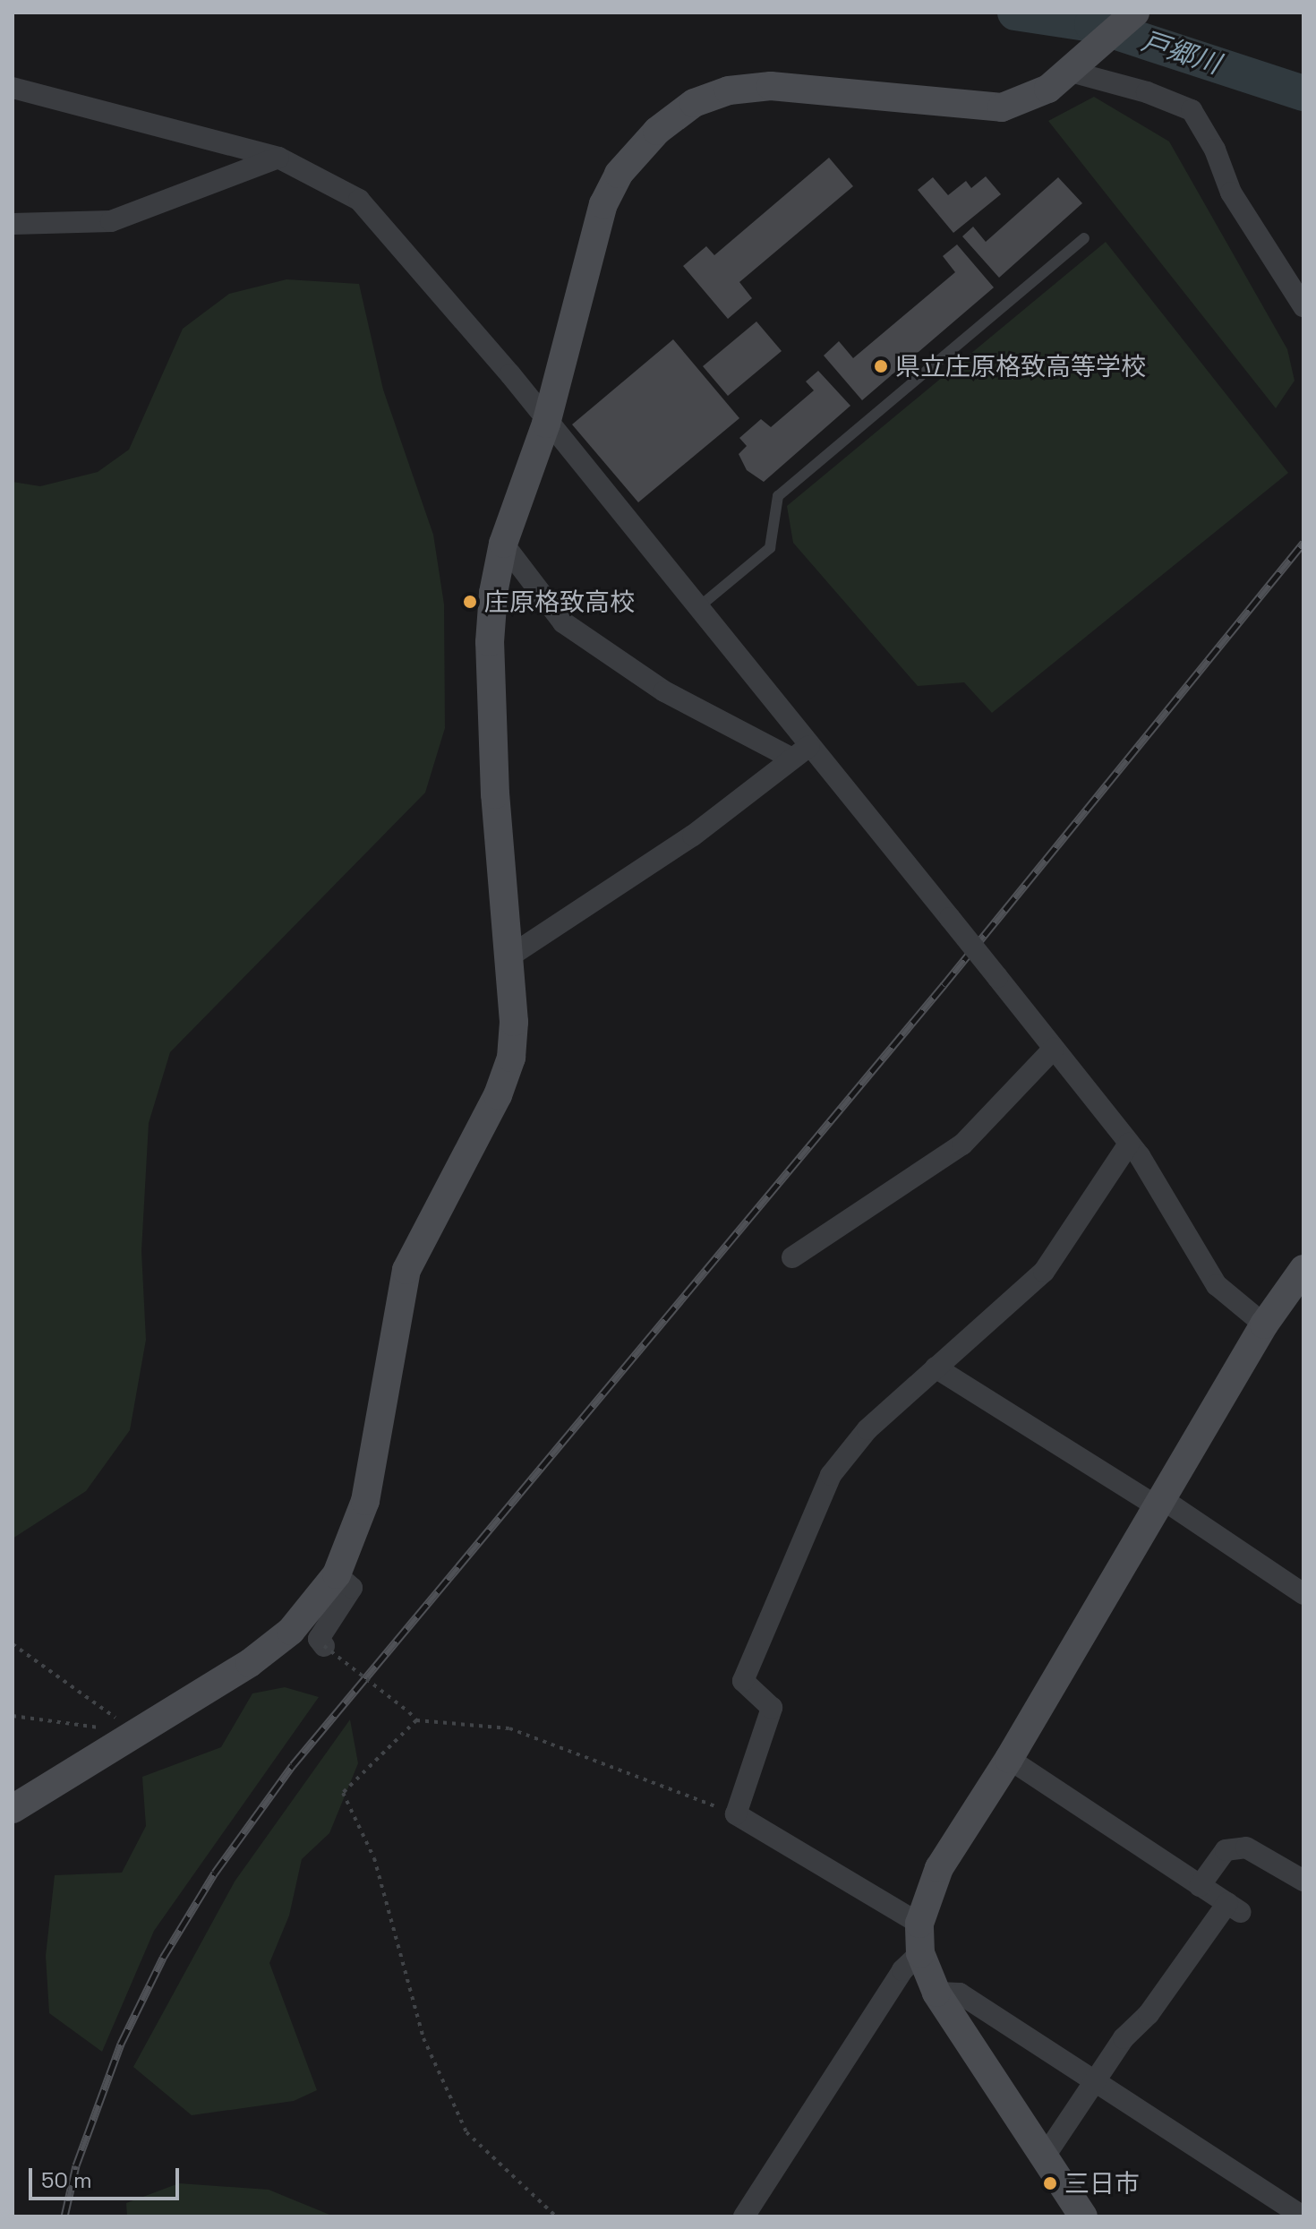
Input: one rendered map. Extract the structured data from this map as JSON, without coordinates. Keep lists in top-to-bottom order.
{
  "water": ["戸郷川"],
  "places": ["県立庄原格致高等学校", "庄原格致高校", "三日市"],
  "scale_bar": "50 m"
}
